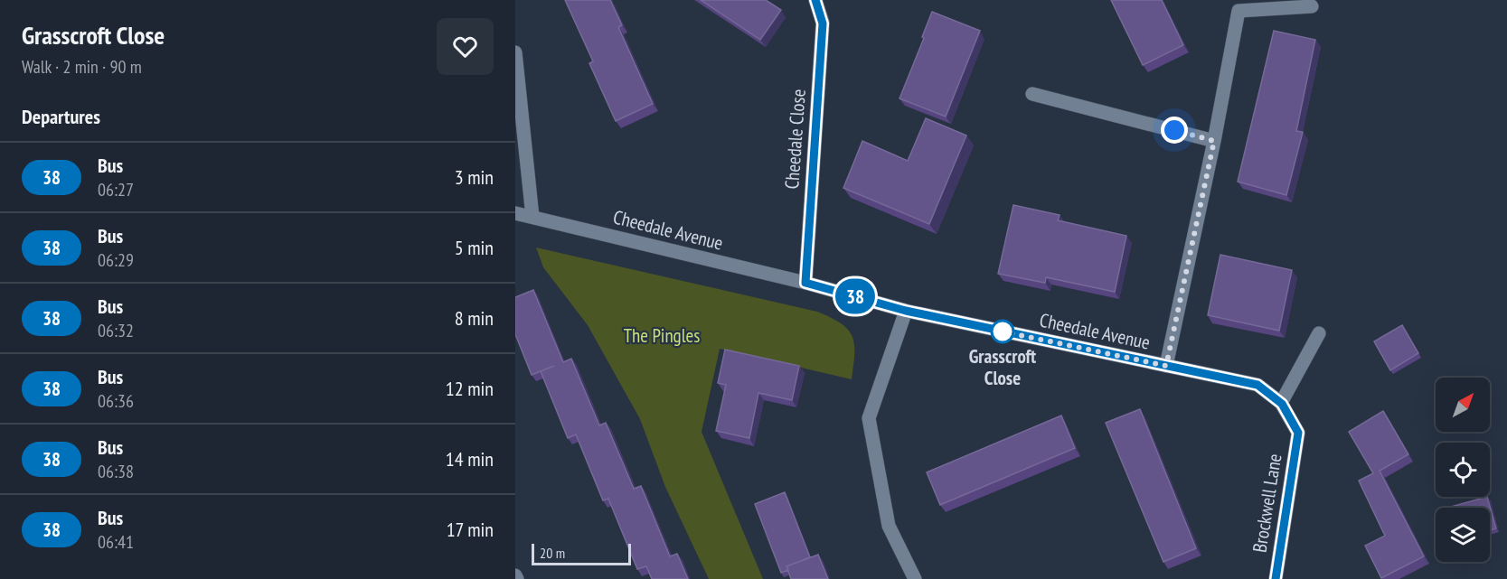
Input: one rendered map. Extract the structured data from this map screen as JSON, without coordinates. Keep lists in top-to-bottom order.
{
  "streets": {
    "street": ["Cheedale Close", "Cheedale Avenue", "Brockwell Lane"]
  },
  "crossings": [
    ["Cheedale Close", "Cheedale Avenue"],
    ["Cheedale Avenue", "Brockwell Lane"]
  ],
  "parks": ["The Pingles"],
  "places": ["Grasscroft Close"],
  "lines": ["bus line 38"],
  "scale_bar": "20 m",
  "north": "top right",
  "page": {
    "heading": [
      ["Grasscroft Close", "Walk · 2 min · 90 m"],
      "Departures"
    ],
    "on_map": "38",
    "list": [
      {
        "mark": "38",
        "name": "Bus",
        "note": "06:27",
        "value": "3 min"
      },
      {
        "mark": "38",
        "name": "Bus",
        "note": "06:29",
        "value": "5 min"
      },
      {
        "mark": "38",
        "name": "Bus",
        "note": "06:32",
        "value": "8 min"
      },
      {
        "mark": "38",
        "name": "Bus",
        "note": "06:36",
        "value": "12 min"
      },
      {
        "mark": "38",
        "name": "Bus",
        "note": "06:38",
        "value": "14 min"
      },
      {
        "mark": "38",
        "name": "Bus",
        "note": "06:41",
        "value": "17 min"
      }
    ],
    "scale": "20 m"
  }
}
